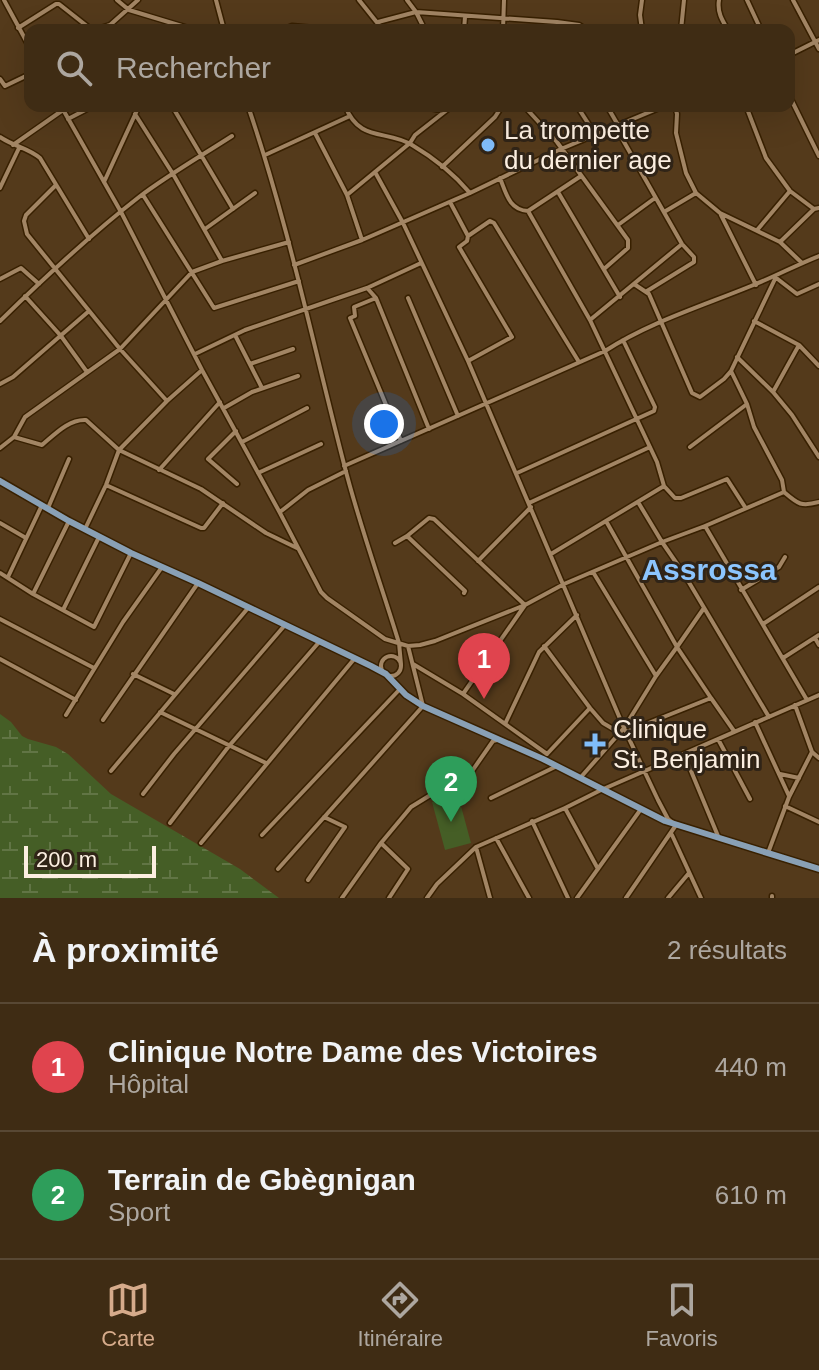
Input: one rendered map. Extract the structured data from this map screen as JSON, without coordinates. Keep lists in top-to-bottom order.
{
  "districts": ["Assrossa"],
  "places": {
    "other": ["La trompette du dernier age"],
    "health": ["Clinique St. Benjamin"]
  },
  "scale_bar": "200 m",
  "page": {
    "search": "Rechercher",
    "pins": ["1", "2"],
    "scale": "200 m",
    "heading": ["À proximité", "2 résultats"],
    "list": [
      {
        "mark": "1",
        "name": "Clinique Notre Dame des Victoires",
        "note": "Hôpital",
        "value": "440 m"
      },
      {
        "mark": "2",
        "name": "Terrain de Gbègnigan",
        "note": "Sport",
        "value": "610 m"
      }
    ],
    "nav": ["Carte", "Itinéraire", "Favoris"]
  }
}
